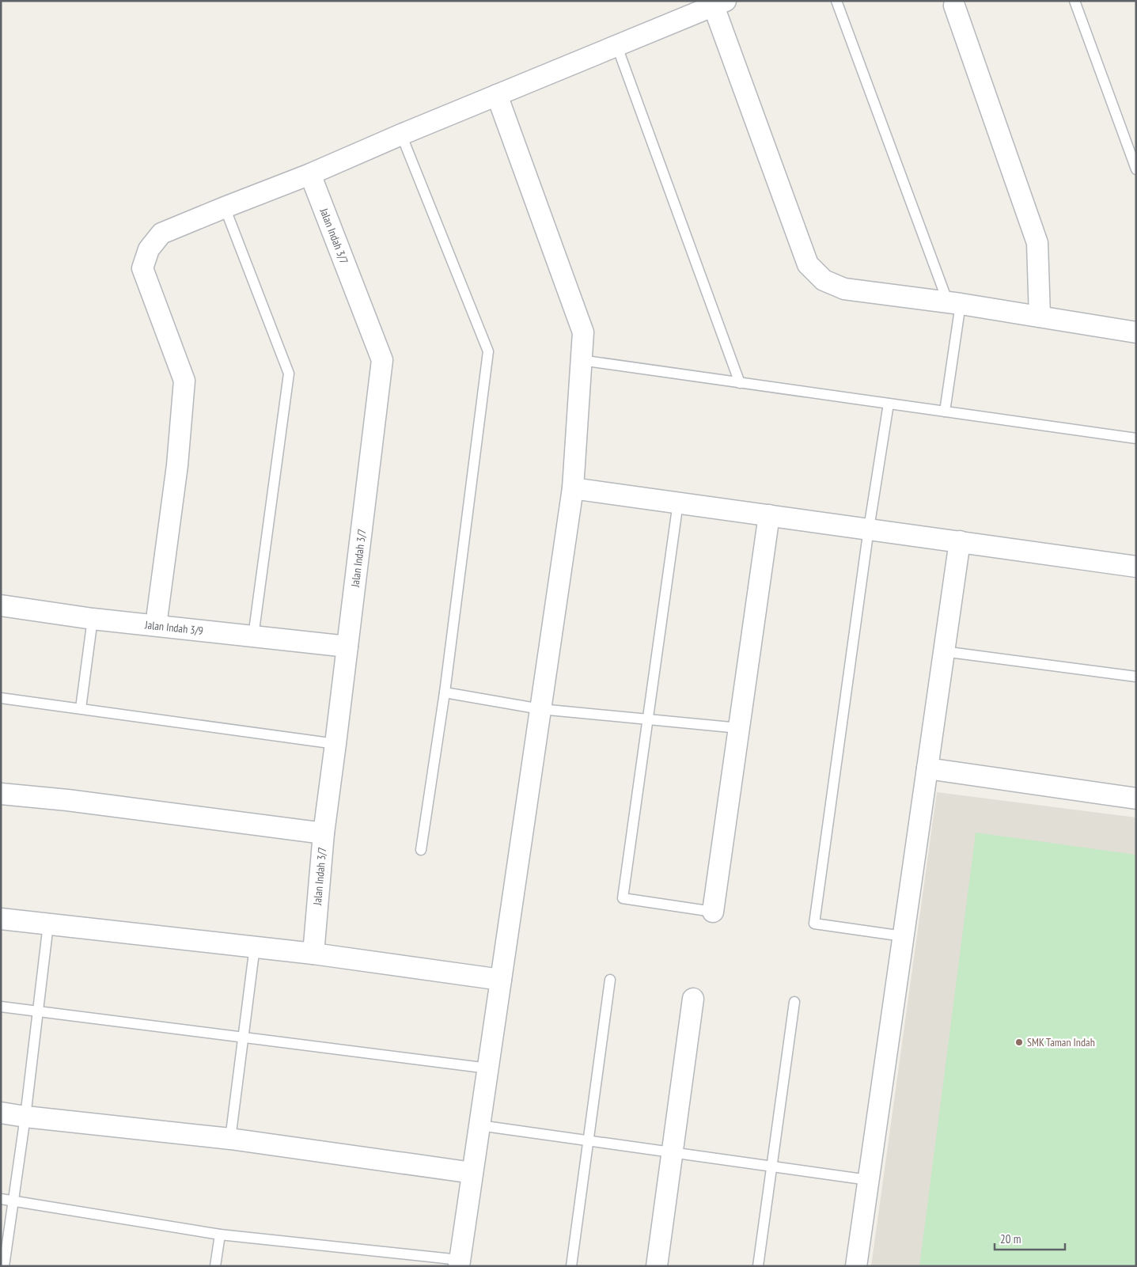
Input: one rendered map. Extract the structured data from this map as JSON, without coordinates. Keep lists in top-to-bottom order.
{
  "streets": {
    "street": ["Jalan Indah 3/7", "Jalan Indah 3/9"]
  },
  "crossings": [
    ["Jalan Indah 3/7", "Jalan Indah 3/9"]
  ],
  "places": ["SMK Taman Indah"],
  "scale_bar": "20 m"
}
